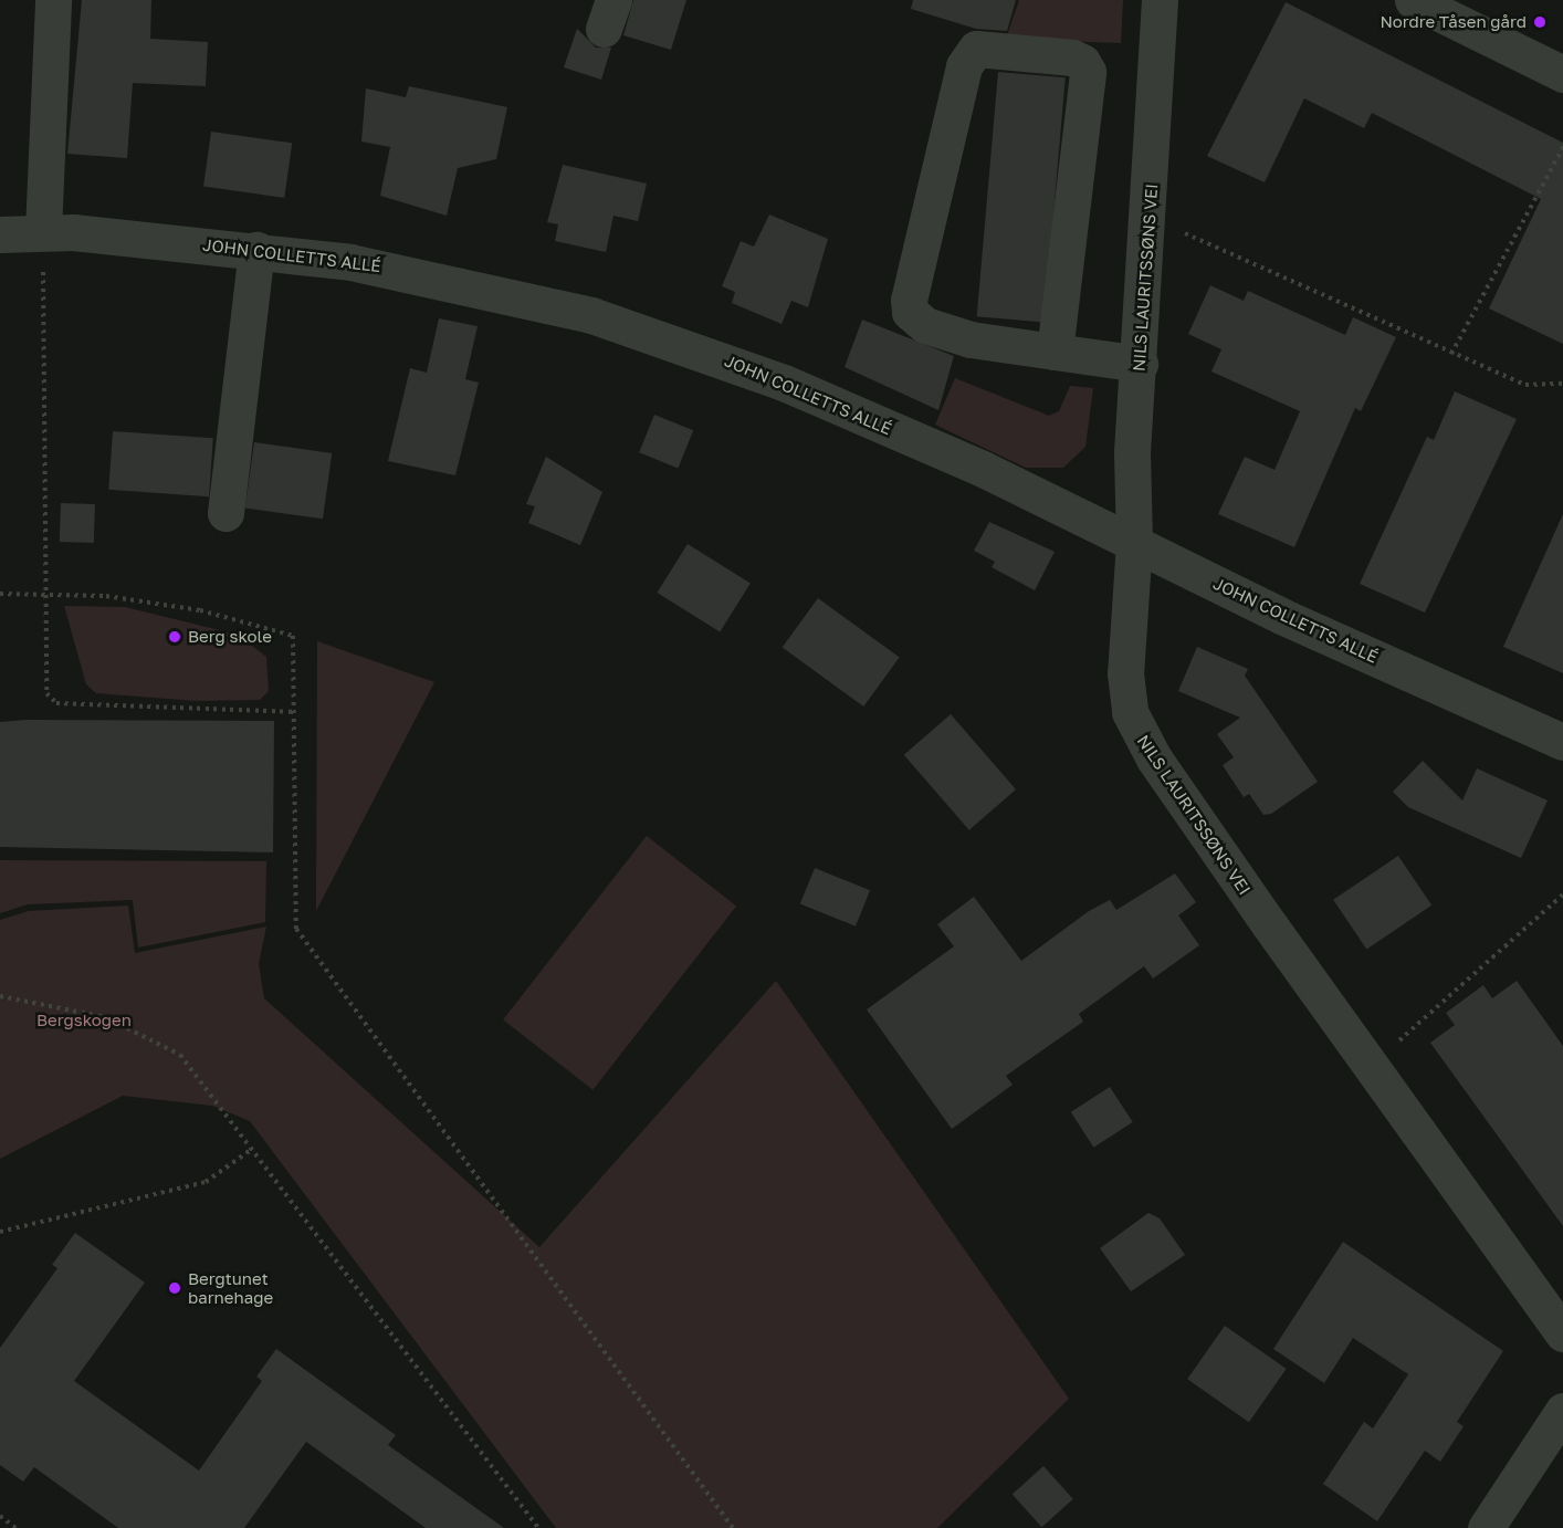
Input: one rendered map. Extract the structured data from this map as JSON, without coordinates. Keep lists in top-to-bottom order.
{
  "streets": {
    "street": ["JOHN COLLETTS ALLÉ", "NILS LAURITSSØNS VEI"]
  },
  "crossings": [
    ["JOHN COLLETTS ALLÉ", "NILS LAURITSSØNS VEI"]
  ],
  "parks": ["Bergskogen"],
  "places": ["Nordre Tåsen gård", "Berg skole", "Bergtunet barnehage"]
}
